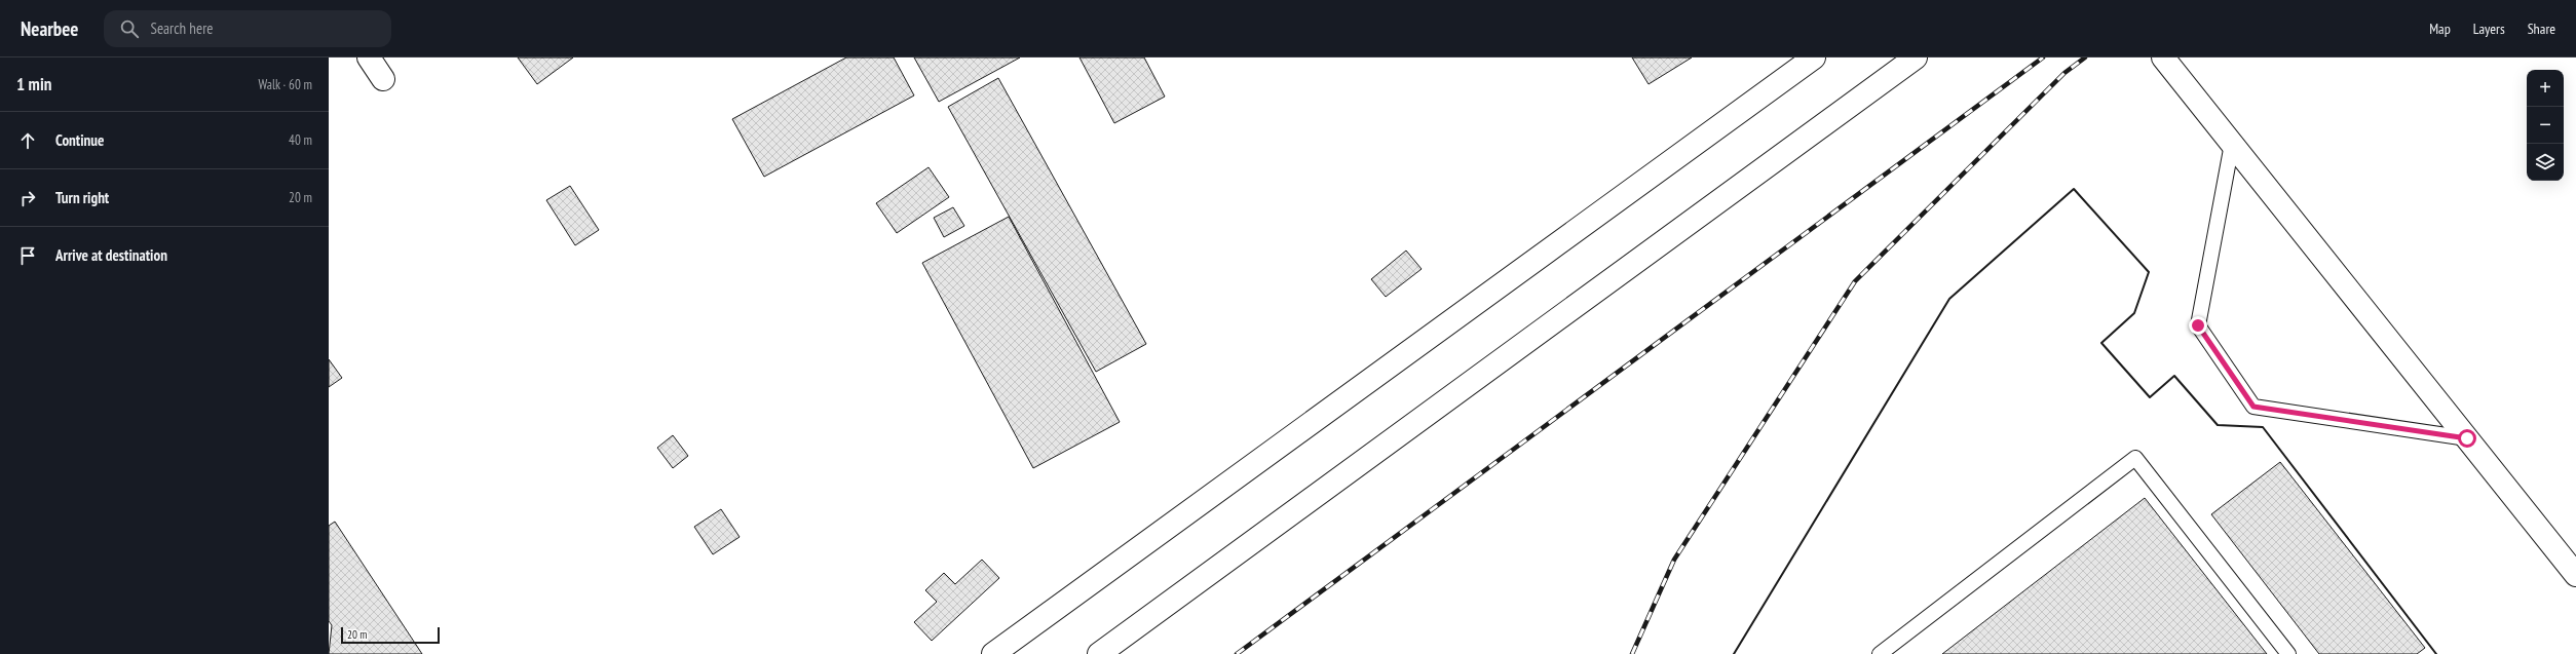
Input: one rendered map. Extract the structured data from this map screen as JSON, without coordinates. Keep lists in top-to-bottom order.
{
  "scale_bar": "20 m",
  "page": {
    "header": "Nearbee",
    "search": "Search here",
    "nav": ["Map", "Layers", "Share"],
    "heading": ["1 min", "Walk · 60 m"],
    "map_buttons": ["+", "−"],
    "list": [
      ["Continue", "40 m"],
      ["Turn right", "20 m"],
      "Arrive at destination"
    ],
    "scale": "20 m"
  }
}
